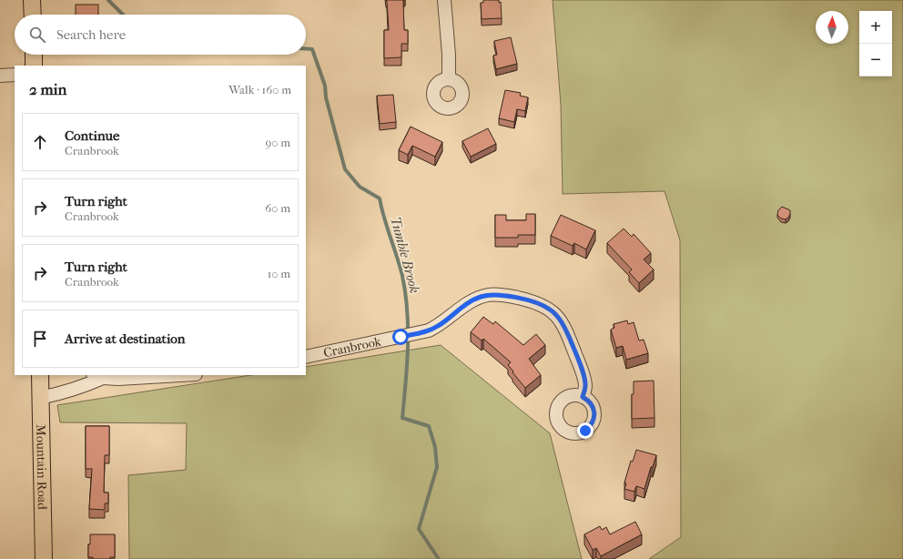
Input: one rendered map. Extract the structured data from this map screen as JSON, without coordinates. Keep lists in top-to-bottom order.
{
  "streets": {
    "main road": ["Mountain Road"],
    "street": ["Cranbrook"]
  },
  "water": ["Tumble Brook"],
  "north": "top",
  "page": {
    "map_buttons": ["+", "−"],
    "search": "Search here",
    "heading": ["2 min", "Walk · 160 m"],
    "list": [
      ["Continue", "Cranbrook", "90 m"],
      ["Turn right", "Cranbrook", "60 m"],
      ["Turn right", "Cranbrook", "10 m"],
      "Arrive at destination"
    ]
  }
}
